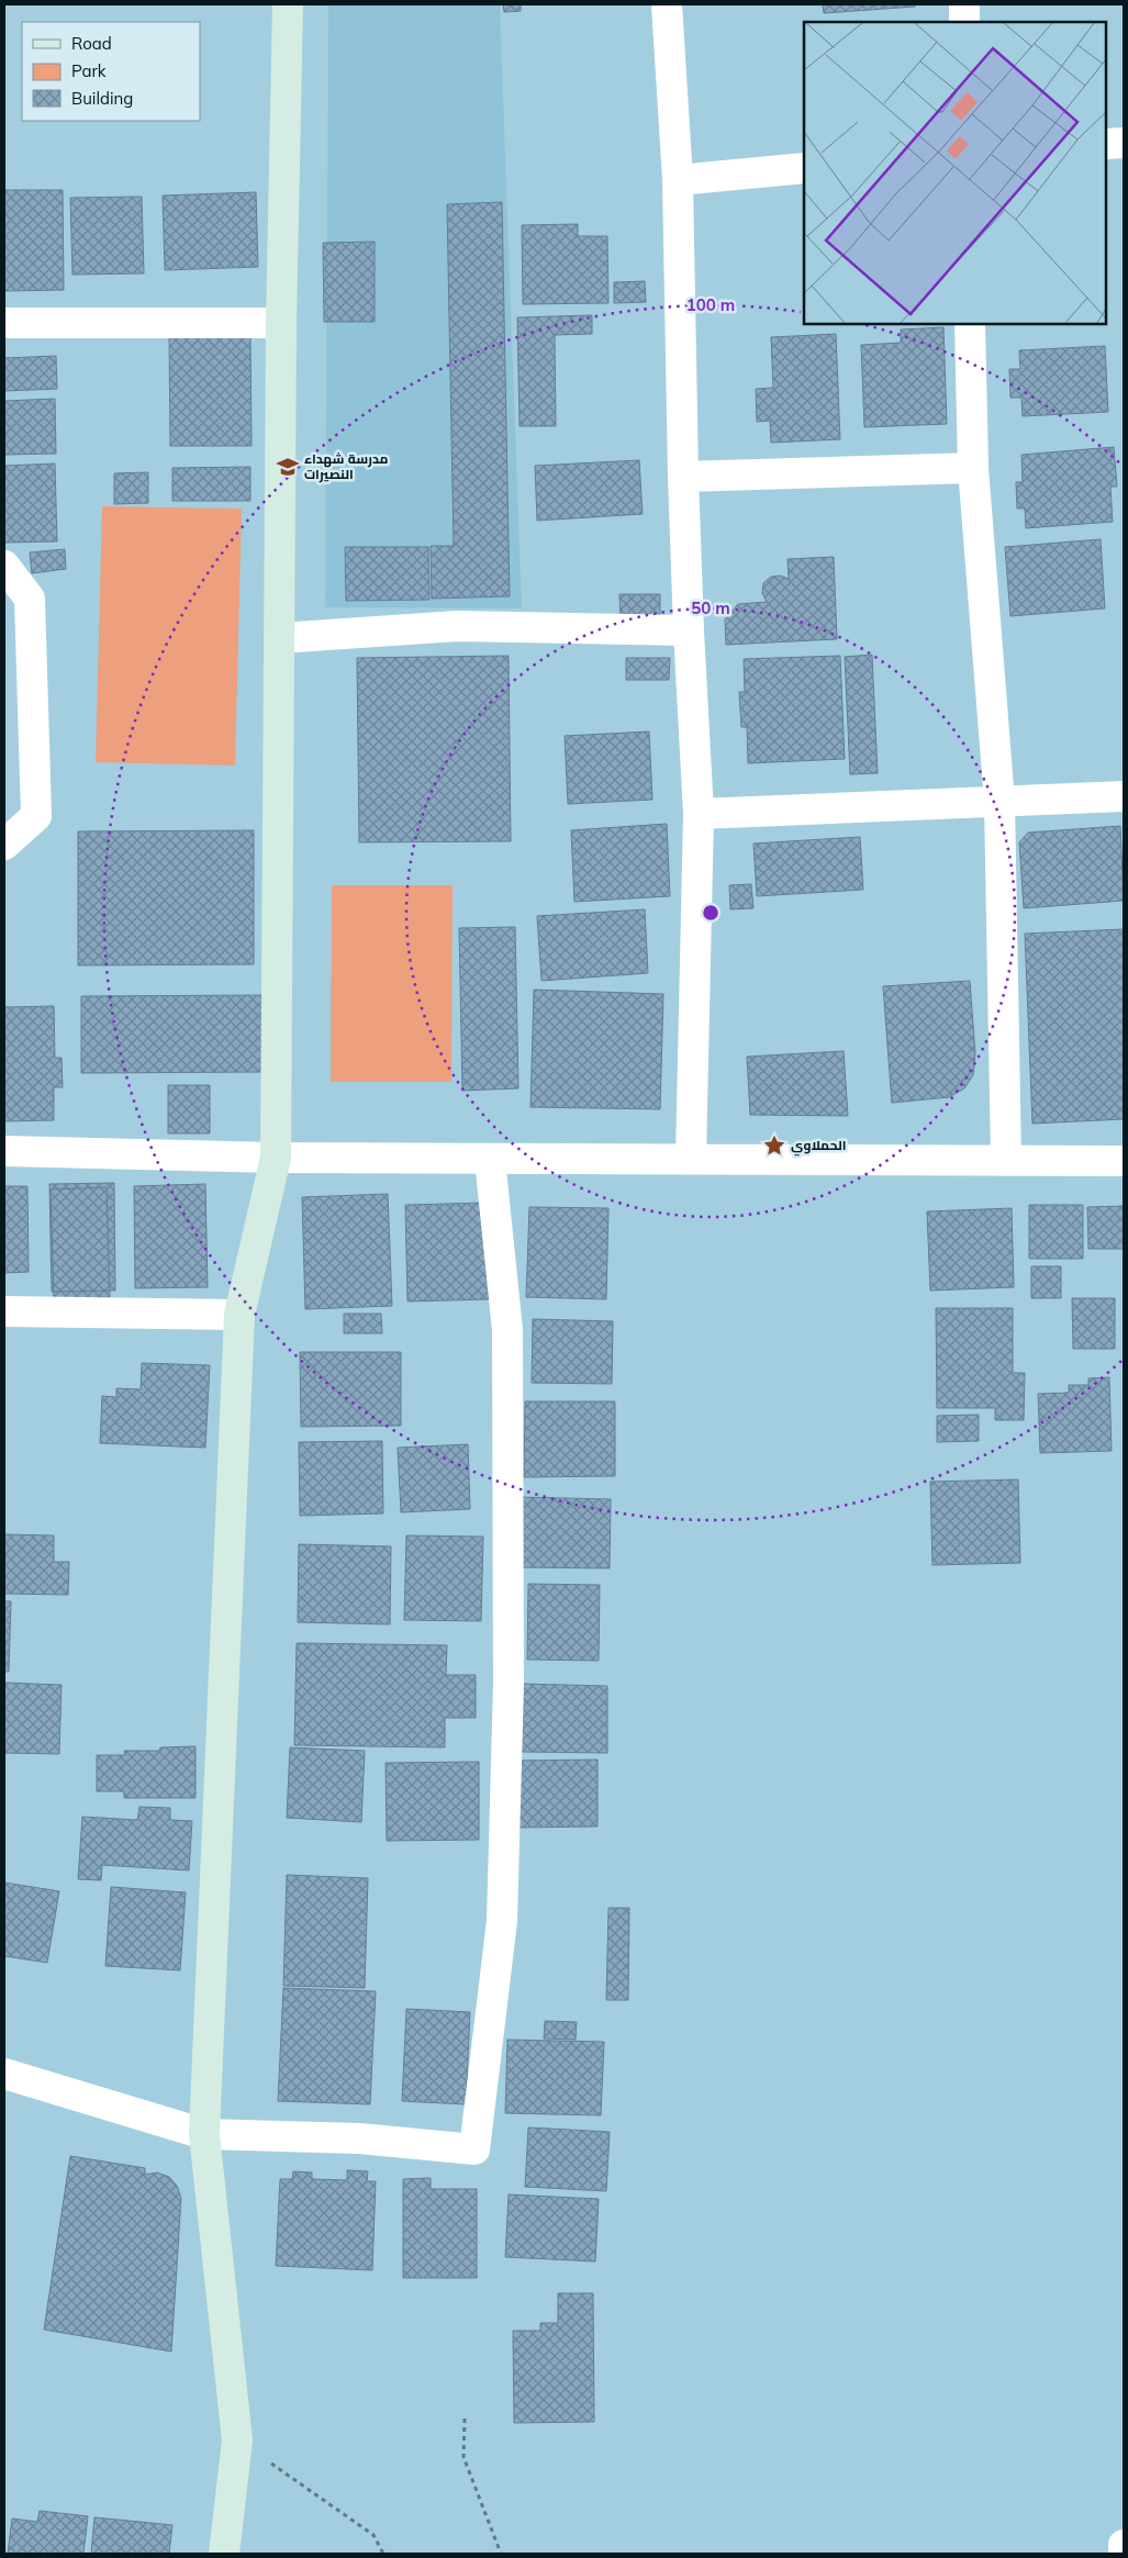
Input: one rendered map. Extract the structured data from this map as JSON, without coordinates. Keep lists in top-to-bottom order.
{
  "places": {
    "school or university": ["مدرسة شهداء النصيرات"],
    "place": ["الحملاوي"]
  },
  "legend": ["Road", "Park", "Building"],
  "rings": ["100 m", "50 m"]
}
